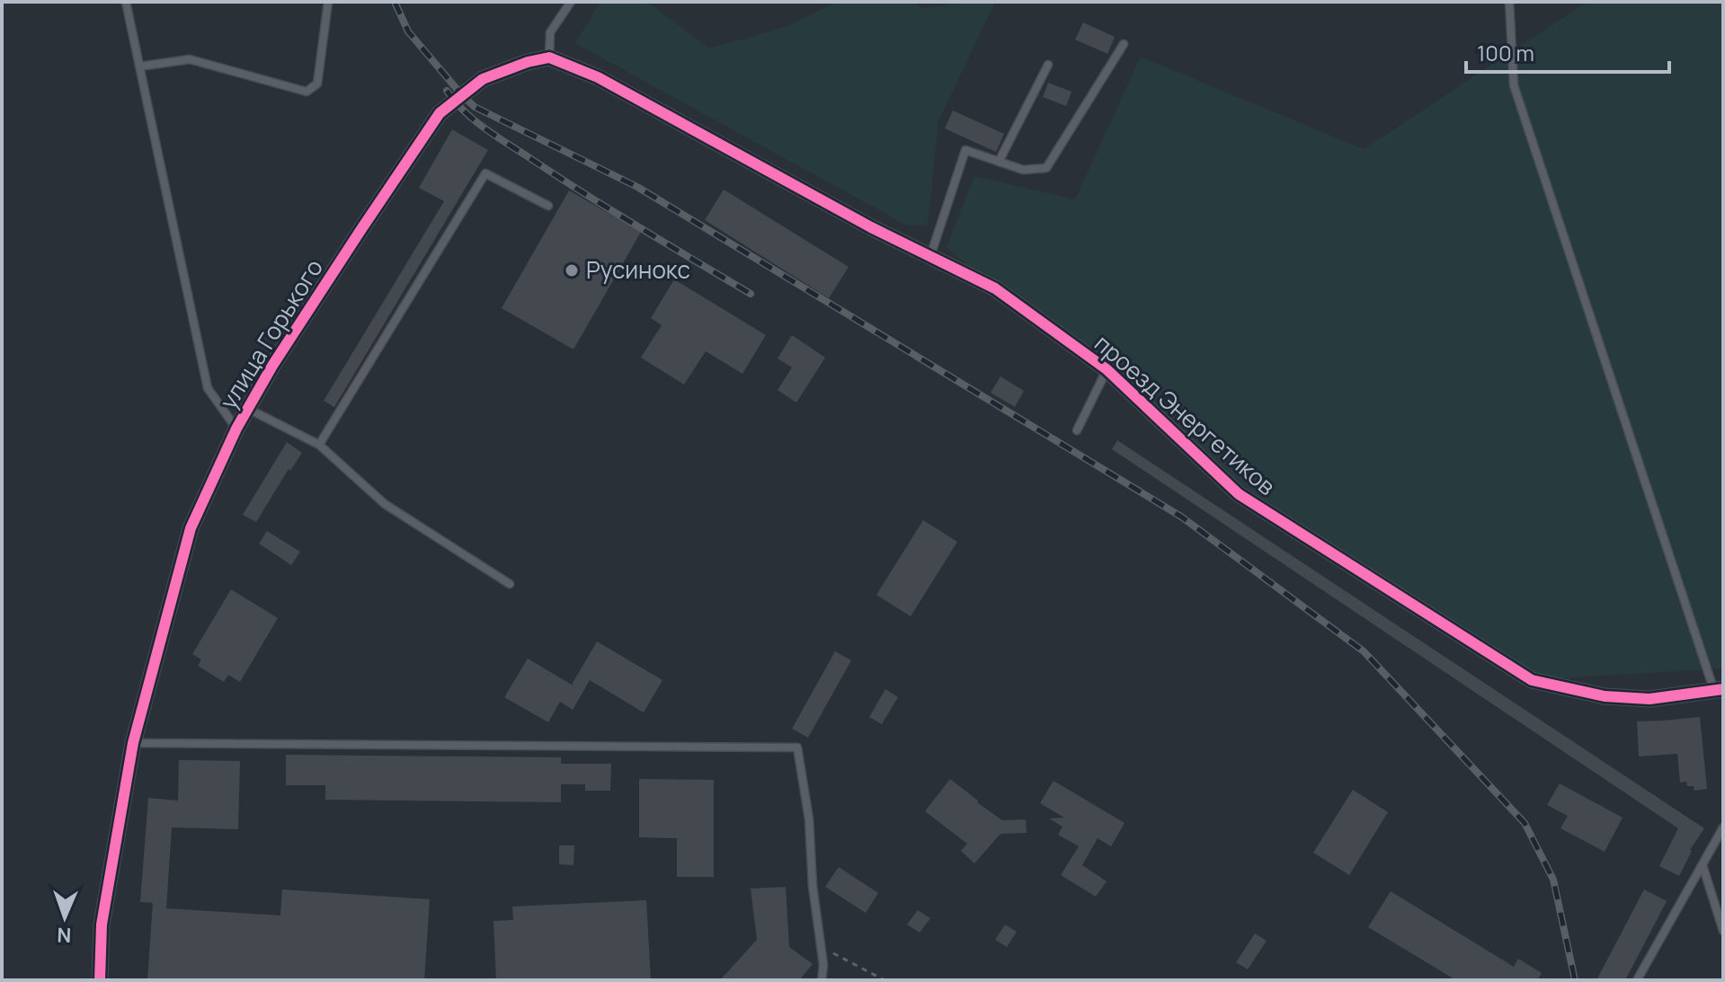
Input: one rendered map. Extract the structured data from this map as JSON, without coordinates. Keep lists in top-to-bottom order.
{
  "streets": {
    "street": ["улица Горького", "проезд Энергетиков"]
  },
  "crossings": [
    ["улица Горького", "проезд Энергетиков"]
  ],
  "places": ["Русинокс"],
  "scale_bar": "100 m",
  "north": "bottom"
}
